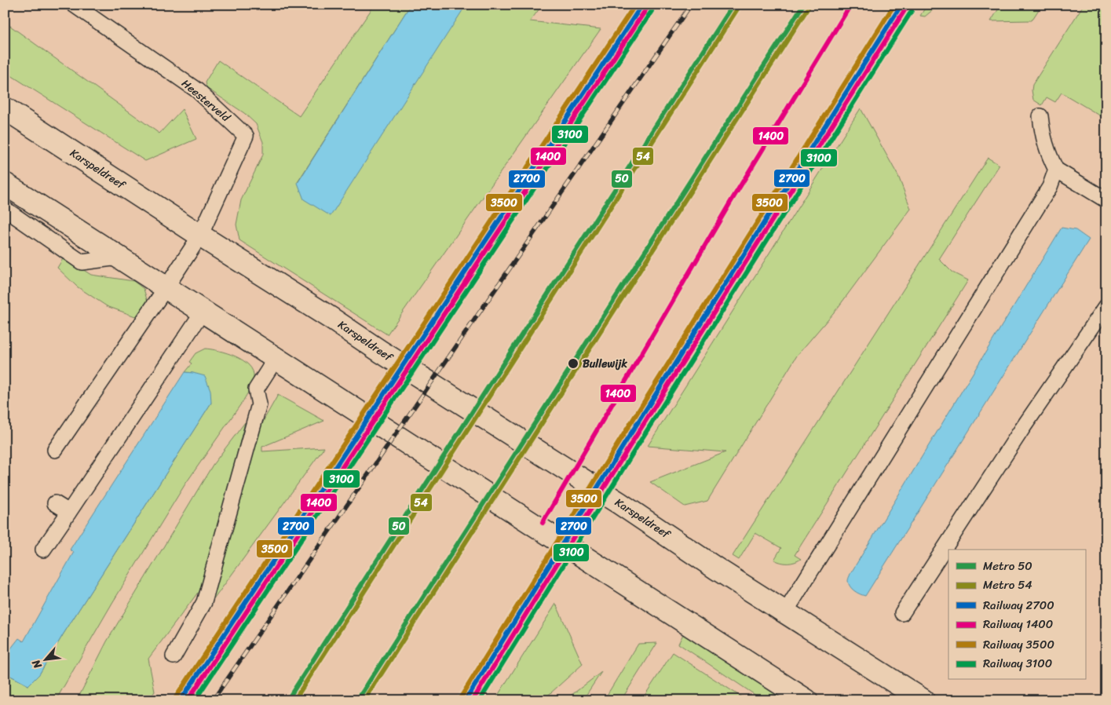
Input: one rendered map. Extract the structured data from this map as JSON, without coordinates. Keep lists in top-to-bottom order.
{
  "streets": {
    "main road": ["Karspeldreef"],
    "lane": ["Heesterveld"]
  },
  "crossings": [
    ["Heesterveld", "Karspeldreef"]
  ],
  "places": ["Bullewijk"],
  "lines": [
    "metro line 50",
    "rail line 2700",
    "rail line 3500",
    "metro line 54",
    "rail line 1400",
    "rail line 3100"
  ],
  "legend": [
    "Metro 50",
    "Metro 54",
    "Railway 2700",
    "Railway 1400",
    "Railway 3500",
    "Railway 3100"
  ],
  "north": "bottom left"
}
